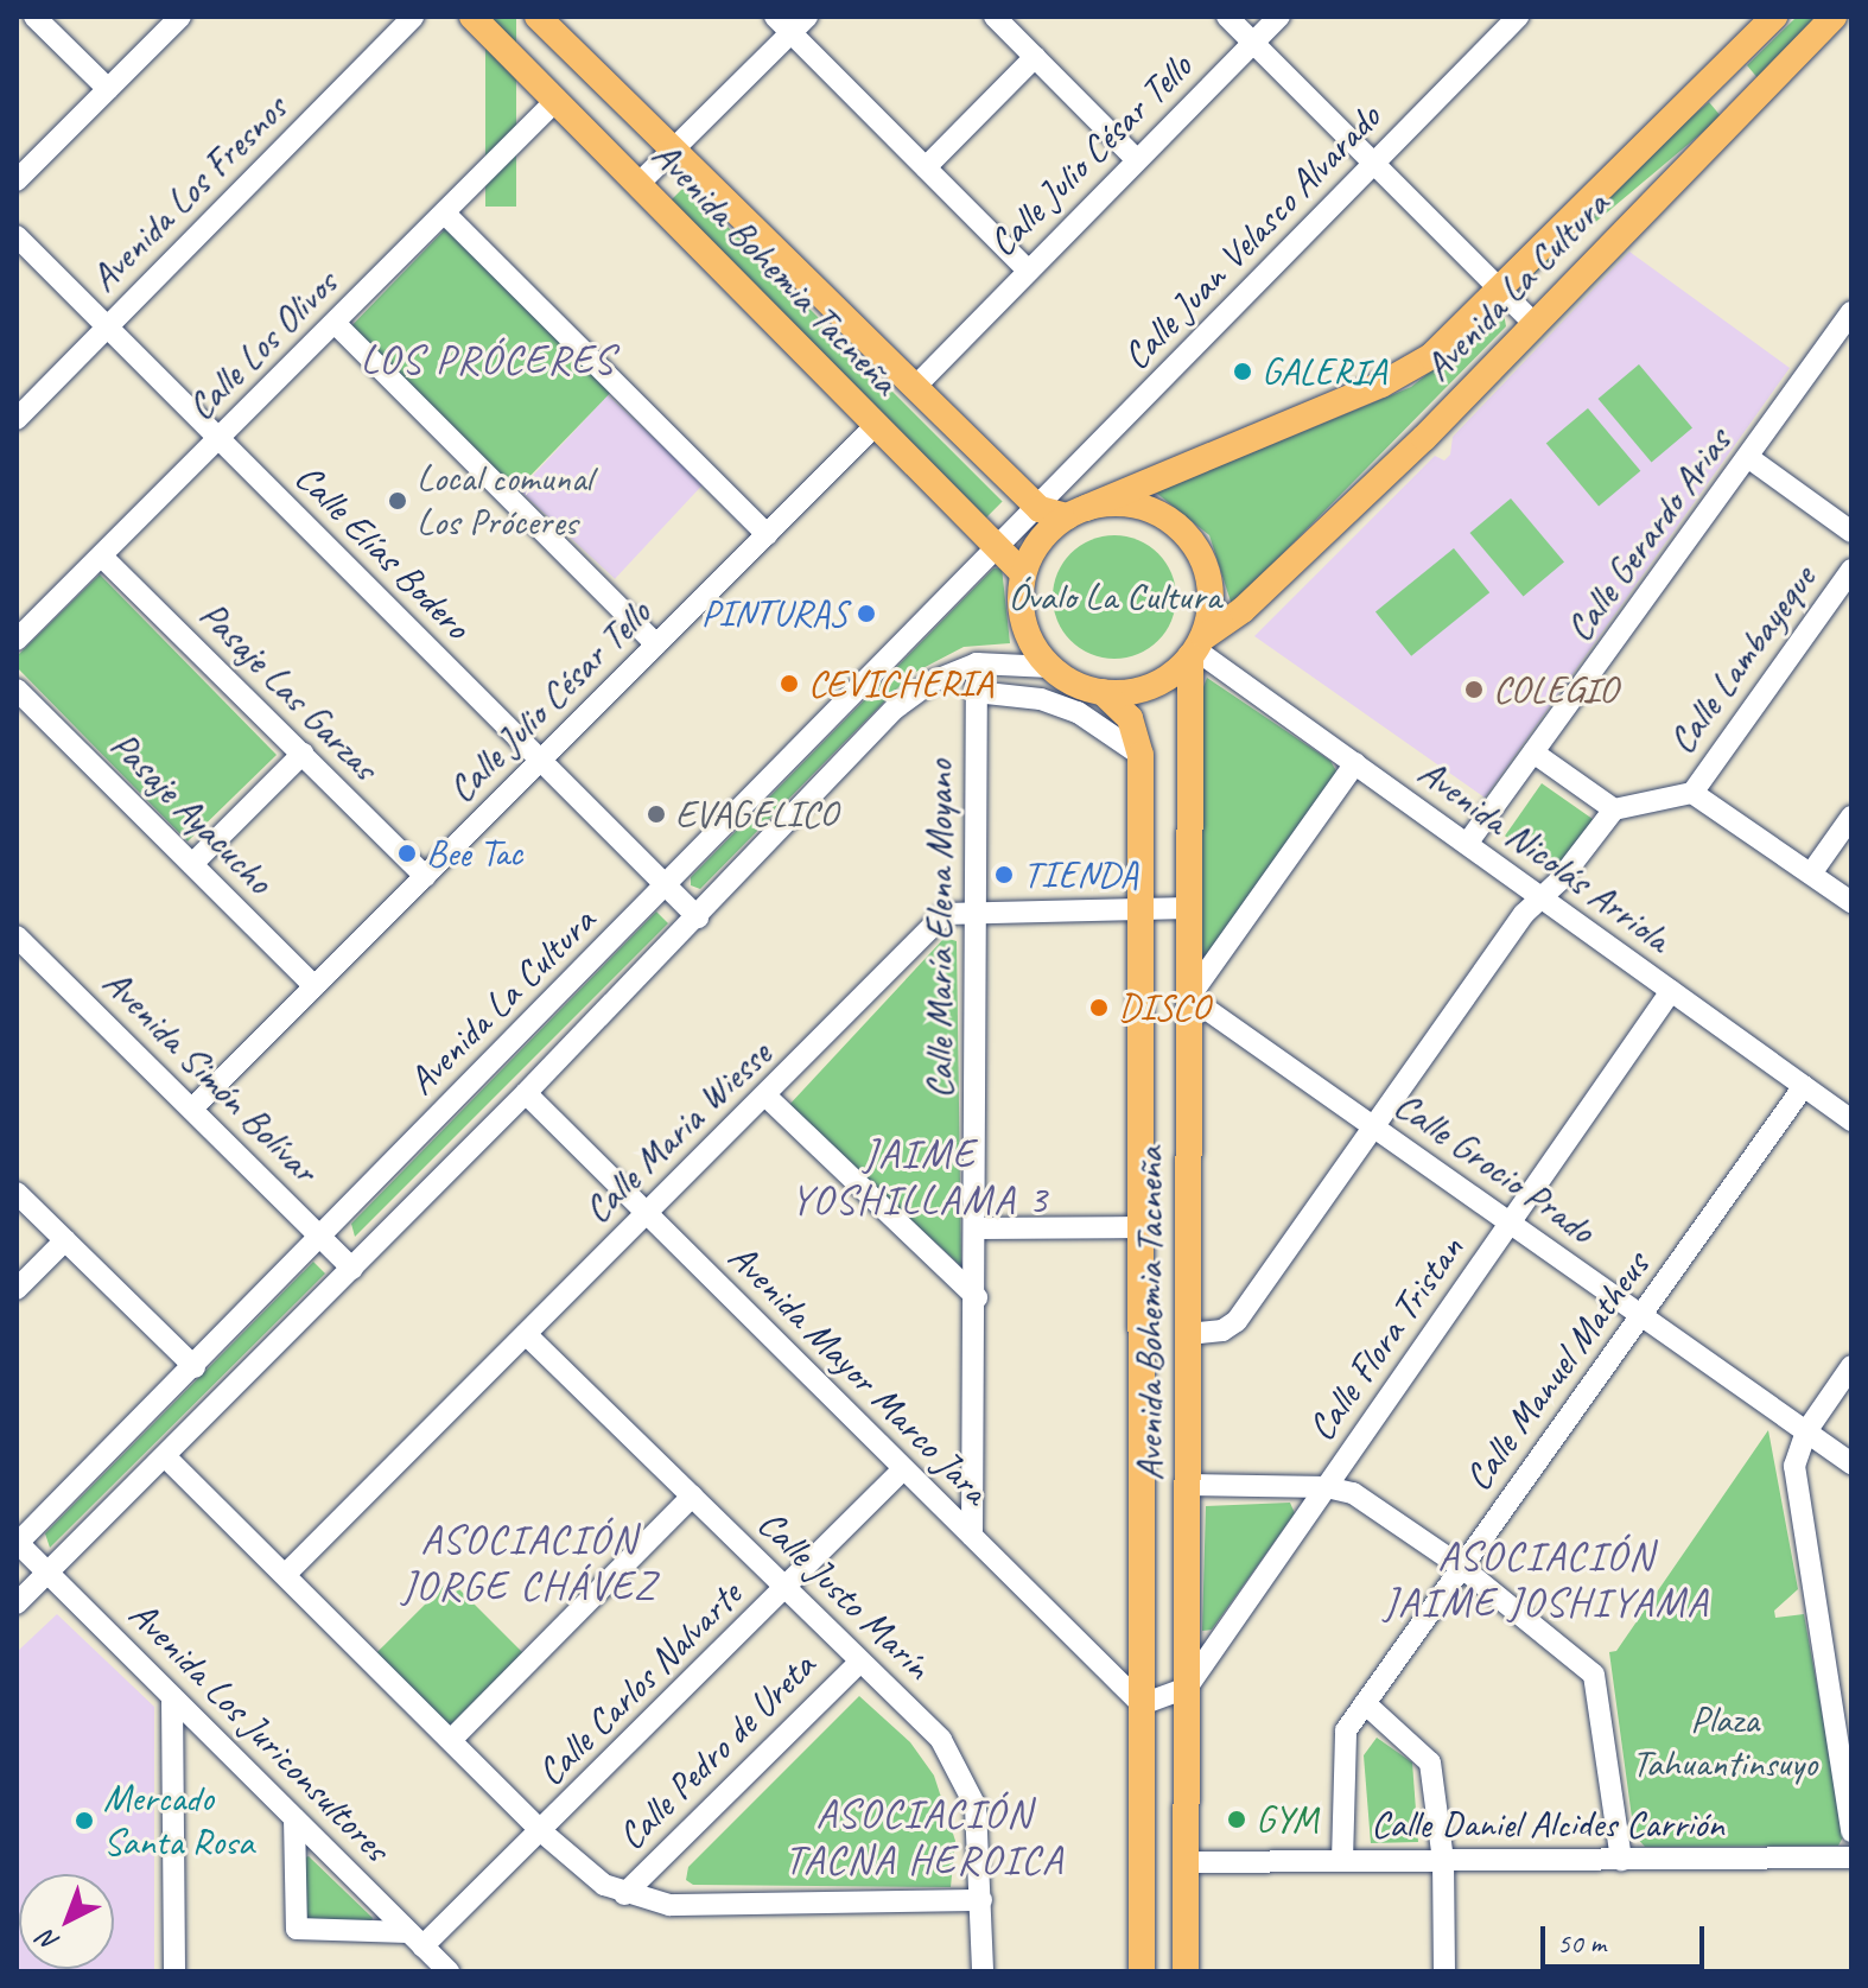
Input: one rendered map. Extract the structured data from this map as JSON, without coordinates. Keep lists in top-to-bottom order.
{
  "streets": {
    "main road": ["Avenida Bohemia Tacneña", "Avenida La Cultura"],
    "street": [
      "Calle Julio César Tello",
      "Avenida Los Fresnos",
      "Calle Juan Velasco Alvarado",
      "Calle Los Olivos",
      "Calle Gerardo Arias",
      "Calle Elías Bodero",
      "Calle Lambayeque",
      "Pasaje Las Garzas",
      "Pasaje Ayacucho",
      "Avenida Nicolás Arriola",
      "Calle María Elena Moyano",
      "Avenida Simón Bolívar",
      "Calle Maria Wiesse",
      "Calle Grocio Prado",
      "Calle Flora Tristan",
      "Calle Manuel Matheus",
      "Avenida Mayor Marco Jara",
      "Calle Justo Marín",
      "Calle Carlos Nalvarte",
      "Avenida Los Juriconsultores",
      "Calle Pedro de Ureta",
      "Calle Daniel Alcides Carrión"
    ]
  },
  "crossings": [
    ["Calle Julio César Tello", "Avenida Bohemia Tacneña"],
    ["Calle Julio César Tello", "Calle Elías Bodero"],
    ["Calle Julio César Tello", "Pasaje Las Garzas"],
    ["Calle Julio César Tello", "Pasaje Ayacucho"],
    ["Calle Julio César Tello", "Avenida Simón Bolívar"],
    ["Avenida Los Fresnos", "Calle Elías Bodero"],
    ["Calle Juan Velasco Alvarado", "Avenida Bohemia Tacneña"],
    ["Calle Juan Velasco Alvarado", "Avenida La Cultura"],
    ["Avenida Bohemia Tacneña", "Avenida La Cultura"],
    ["Avenida Bohemia Tacneña", "Calle Los Olivos"],
    ["Avenida Bohemia Tacneña", "Avenida Nicolás Arriola"],
    ["Avenida Bohemia Tacneña", "Calle Maria Wiesse"],
    ["Avenida Bohemia Tacneña", "Calle Grocio Prado"],
    ["Avenida Bohemia Tacneña", "Calle Flora Tristan"],
    ["Avenida Bohemia Tacneña", "Avenida Mayor Marco Jara"],
    ["Avenida Bohemia Tacneña", "Calle Daniel Alcides Carrión"],
    ["Avenida La Cultura", "Calle Elías Bodero"],
    ["Avenida La Cultura", "Avenida Nicolás Arriola"],
    ["Avenida La Cultura", "Calle María Elena Moyano"],
    ["Avenida La Cultura", "Avenida Simón Bolívar"],
    ["Avenida La Cultura", "Avenida Mayor Marco Jara"],
    ["Avenida La Cultura", "Avenida Los Juriconsultores"],
    ["Calle Los Olivos", "Calle Elías Bodero"],
    ["Calle Los Olivos", "Pasaje Las Garzas"],
    ["Calle Gerardo Arias", "Avenida Nicolás Arriola"],
    ["Avenida Nicolás Arriola", "Calle Flora Tristan"],
    ["Avenida Nicolás Arriola", "Calle Manuel Matheus"],
    ["Calle María Elena Moyano", "Calle Maria Wiesse"],
    ["Calle María Elena Moyano", "Avenida Mayor Marco Jara"],
    ["Calle Maria Wiesse", "Avenida Mayor Marco Jara"],
    ["Calle Maria Wiesse", "Calle Justo Marín"],
    ["Calle Grocio Prado", "Calle Flora Tristan"],
    ["Calle Grocio Prado", "Calle Manuel Matheus"],
    ["Calle Manuel Matheus", "Calle Daniel Alcides Carrión"],
    ["Avenida Mayor Marco Jara", "Calle Carlos Nalvarte"],
    ["Calle Justo Marín", "Calle Carlos Nalvarte"],
    ["Calle Justo Marín", "Calle Pedro de Ureta"],
    ["Calle Carlos Nalvarte", "Avenida Los Juriconsultores"]
  ],
  "districts": [
    "LOS PRÓCERES",
    "JAIME YOSHILLAMA 3",
    "ASOCIACIÓN JORGE CHÁVEZ",
    "ASOCIACIÓN JAIME JOSHIYAMA",
    "ASOCIACIÓN TACNA HEROICA"
  ],
  "parks": ["Óvalo La Cultura", "Plaza Tahuantinsuyo"],
  "places": [
    "GALERIA",
    "Local comunal Los Próceres",
    "PINTURAS",
    "CEVICHERIA",
    "COLEGIO",
    "EVAGELICO",
    "Bee Tac",
    "TIENDA",
    "DISCO",
    "GYM",
    "Mercado Santa Rosa"
  ],
  "scale_bar": "50 m",
  "north": "bottom left"
}
